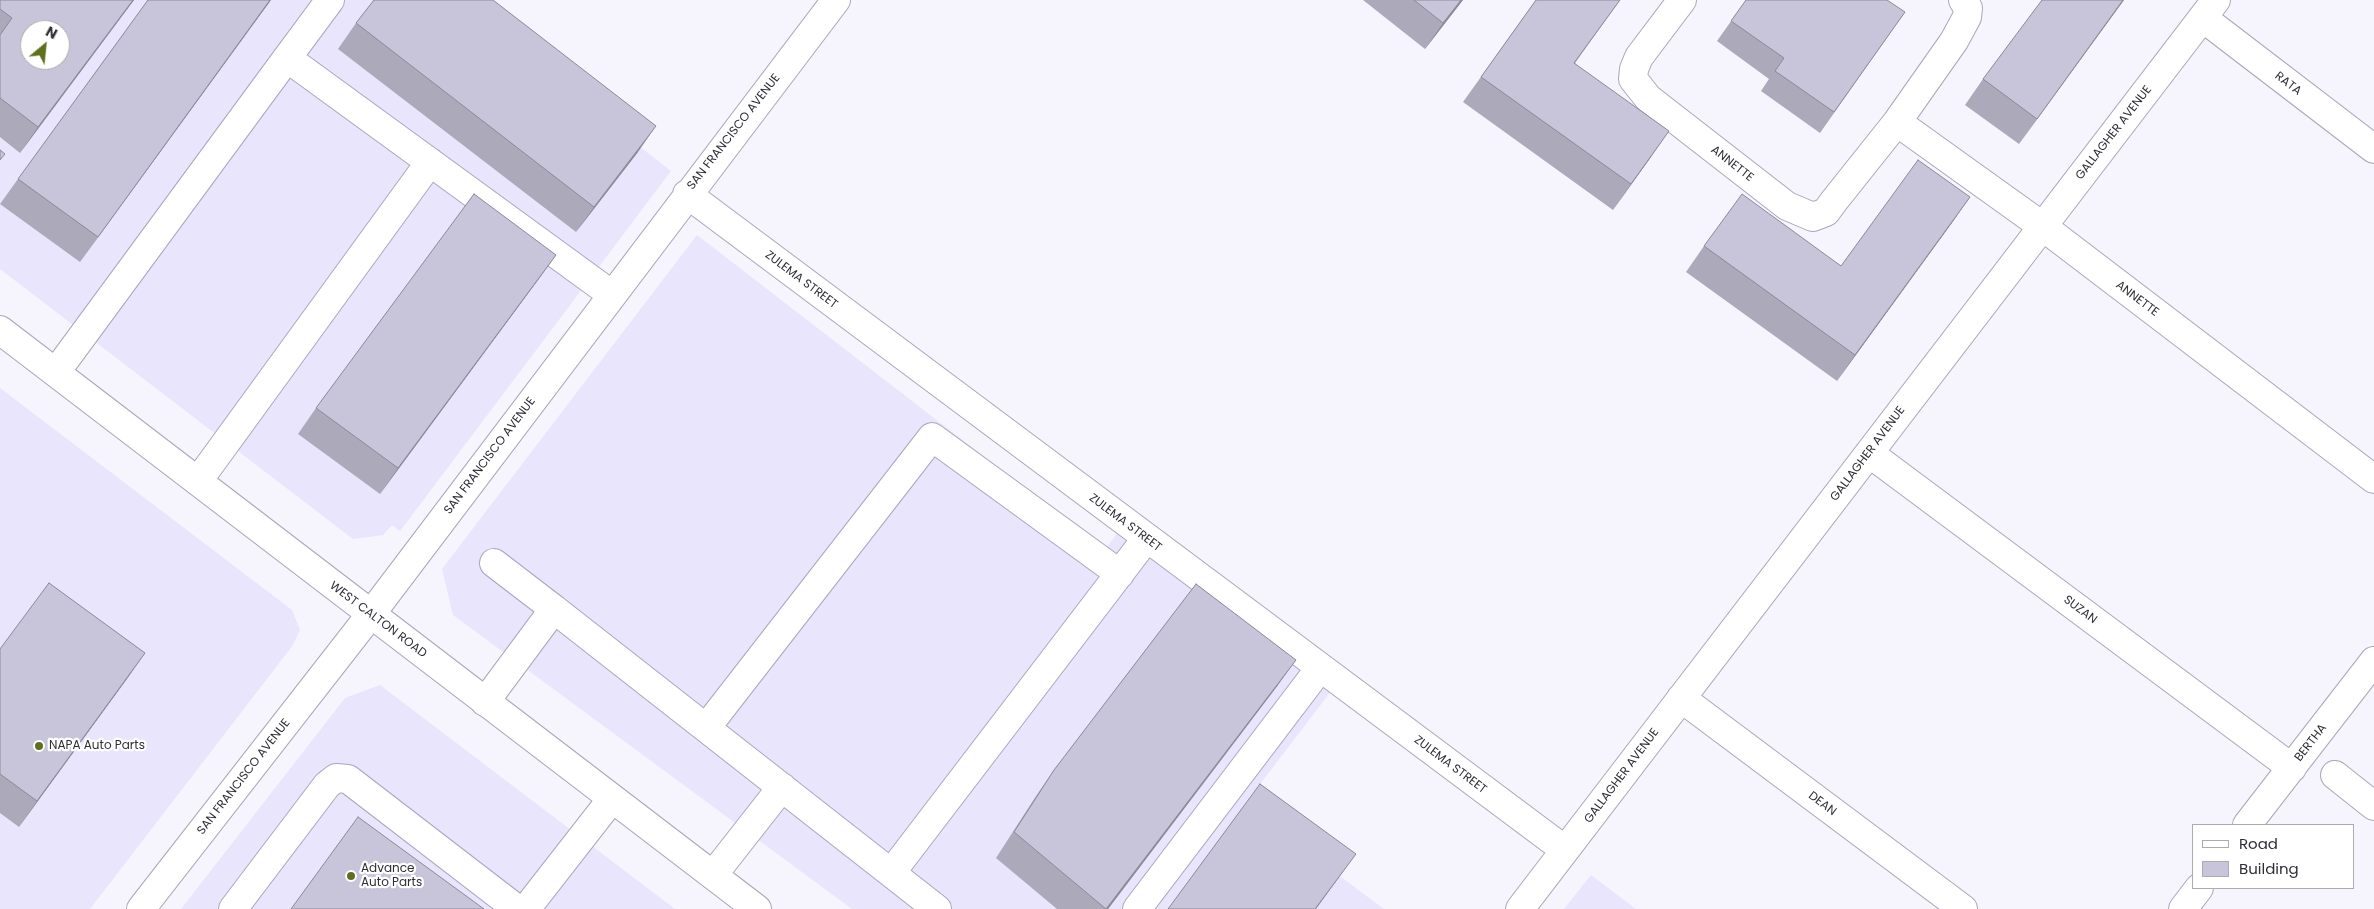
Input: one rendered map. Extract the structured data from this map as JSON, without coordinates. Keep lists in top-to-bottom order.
{
  "streets": {
    "street": [
      "RATA",
      "SAN FRANCISCO AVENUE",
      "GALLAGHER AVENUE",
      "ANNETTE",
      "ZULEMA STREET",
      "SUZAN",
      "WEST CALTON ROAD",
      "BERTHA",
      "DEAN"
    ]
  },
  "crossings": [
    ["RATA", "GALLAGHER AVENUE"],
    ["SAN FRANCISCO AVENUE", "ZULEMA STREET"],
    ["SAN FRANCISCO AVENUE", "WEST CALTON ROAD"],
    ["GALLAGHER AVENUE", "ANNETTE"],
    ["GALLAGHER AVENUE", "ZULEMA STREET"],
    ["GALLAGHER AVENUE", "SUZAN"],
    ["GALLAGHER AVENUE", "DEAN"],
    ["SUZAN", "BERTHA"]
  ],
  "places": ["NAPA Auto Parts", "Advance Auto Parts"],
  "legend": ["Road", "Building"],
  "north": "top right"
}
